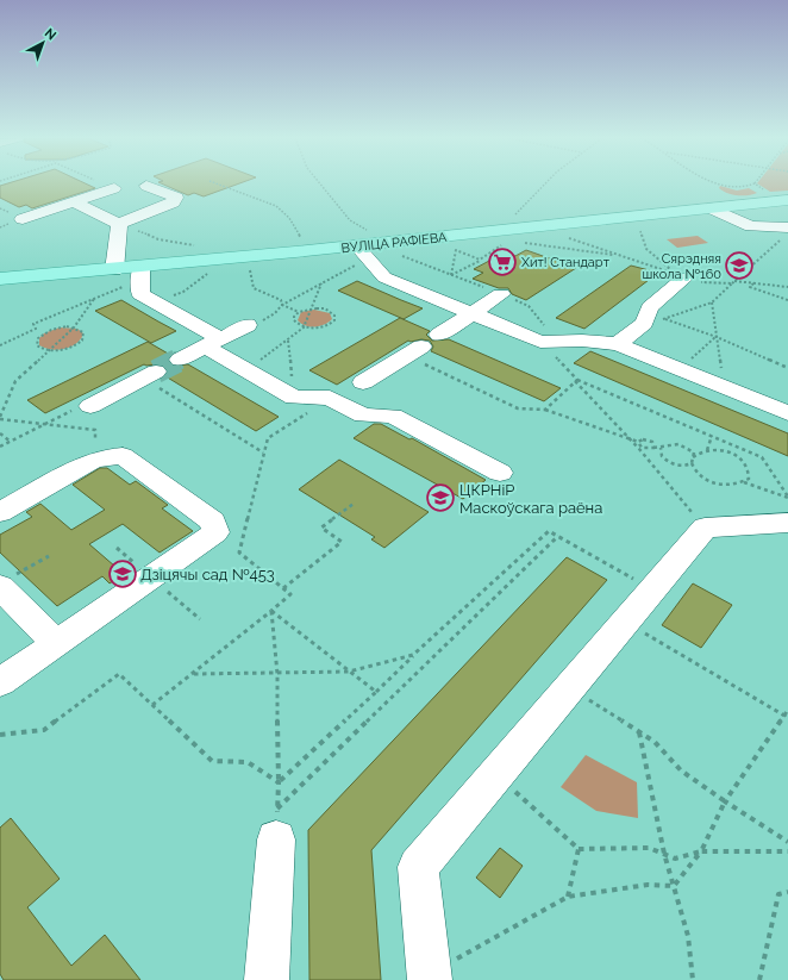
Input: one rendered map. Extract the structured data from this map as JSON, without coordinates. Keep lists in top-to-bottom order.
{
  "streets": {
    "main road": ["ВУЛІЦА РАФІЕВА"]
  },
  "places": {
    "supermarket": ["Хит! Стандарт"],
    "school or university": ["Сярэдняя школа №160", "ЦКРНіР Маскоўскага раёна", "Дзіцячы сад №453"]
  },
  "north": "top right"
}
